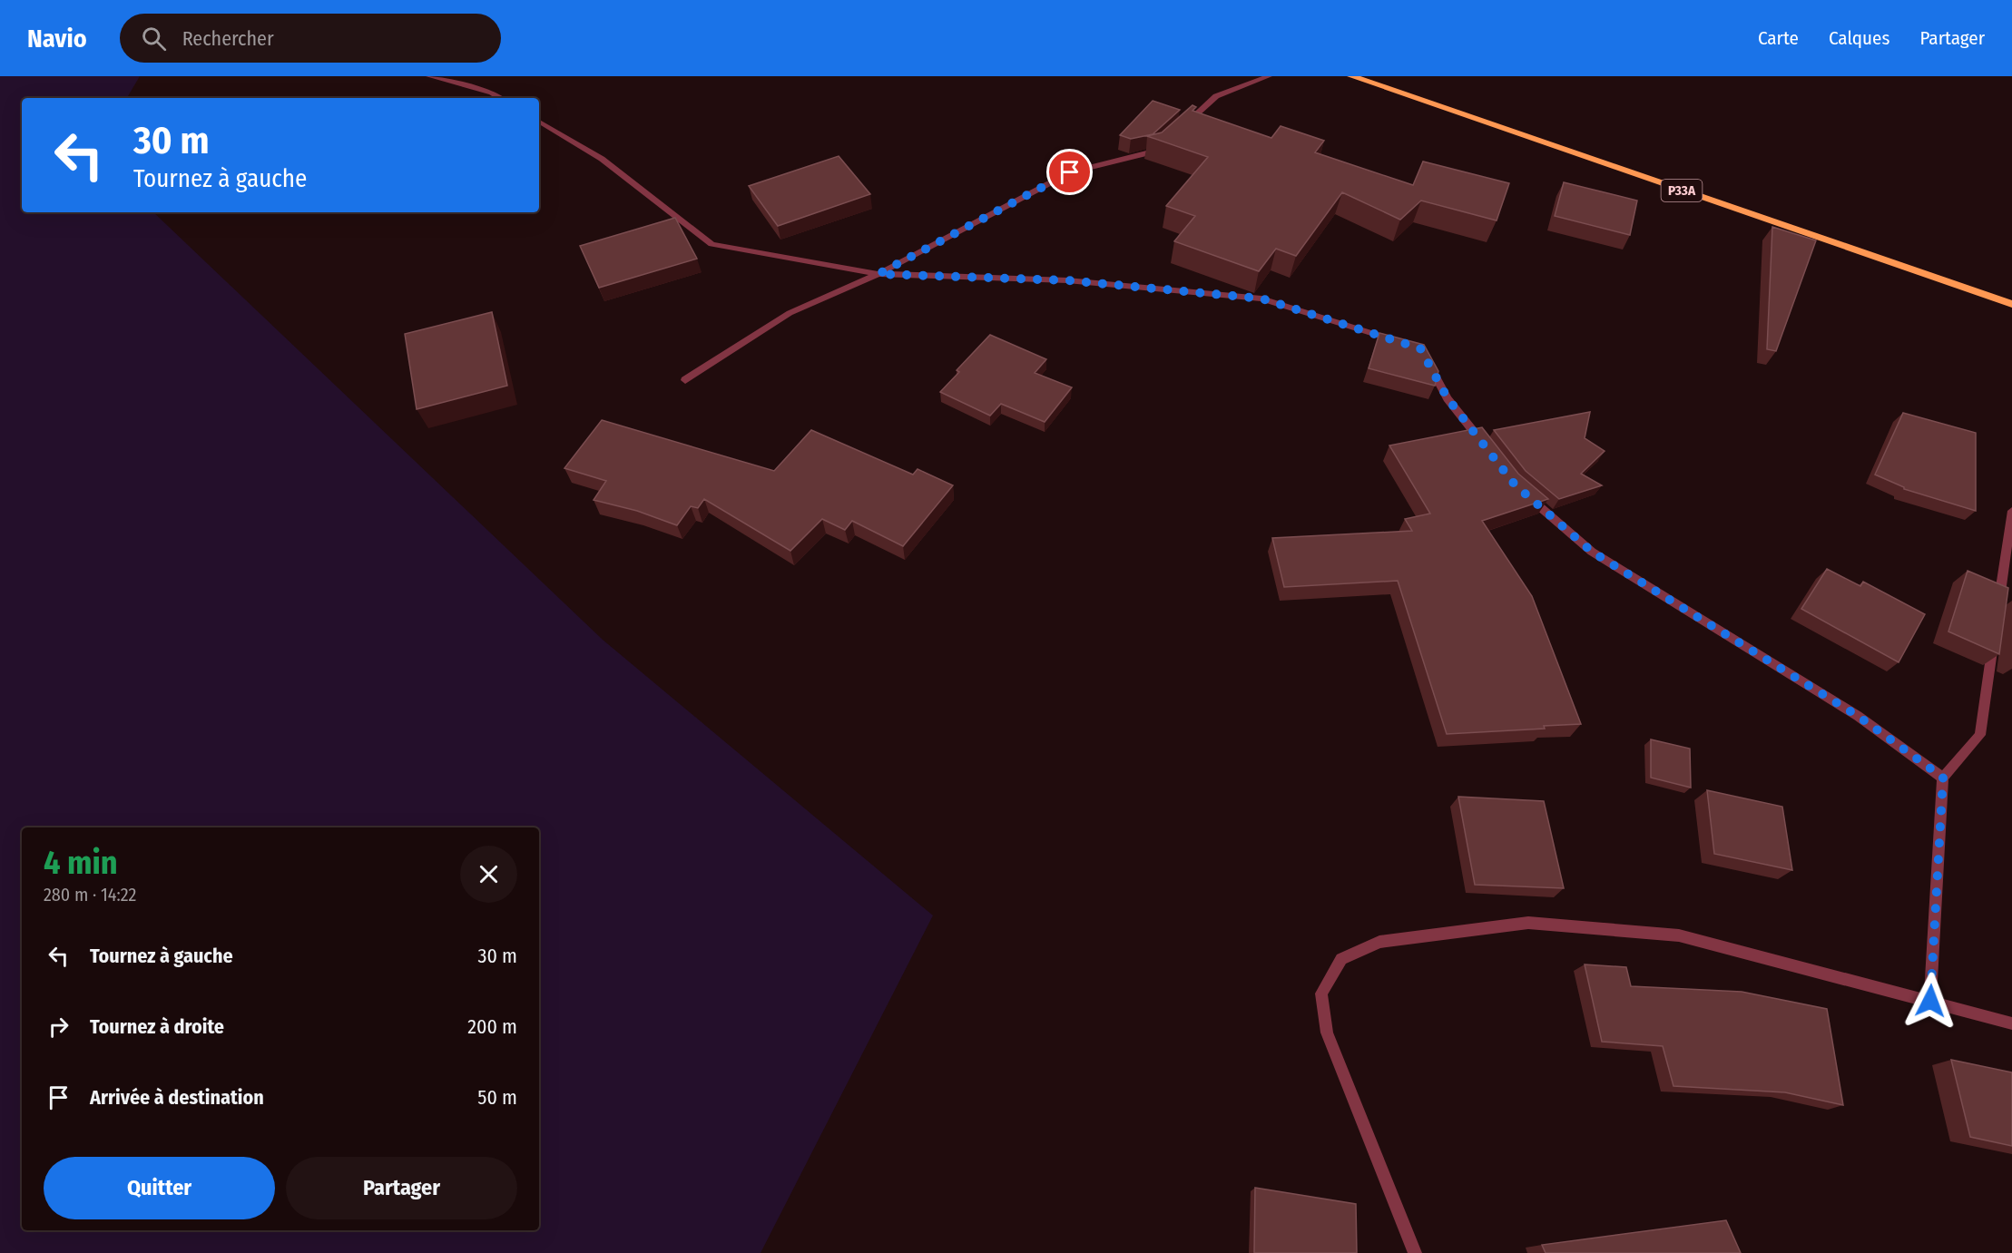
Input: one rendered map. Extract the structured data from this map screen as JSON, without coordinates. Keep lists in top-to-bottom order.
{
  "streets": {
    "main road": ["P33A"]
  },
  "page": {
    "header": "Navio",
    "search": "Rechercher",
    "nav": ["Carte", "Calques", "Partager"],
    "turn": ["30 m", "Tournez à gauche"],
    "heading": ["4 min", "280 m · 14:22"],
    "list": [
      {
        "name": "Tournez à gauche",
        "value": "30 m"
      },
      {
        "name": "Tournez à droite",
        "value": "200 m"
      },
      {
        "name": "Arrivée à destination",
        "value": "50 m"
      }
    ],
    "buttons": ["Quitter", "Partager"]
  }
}
